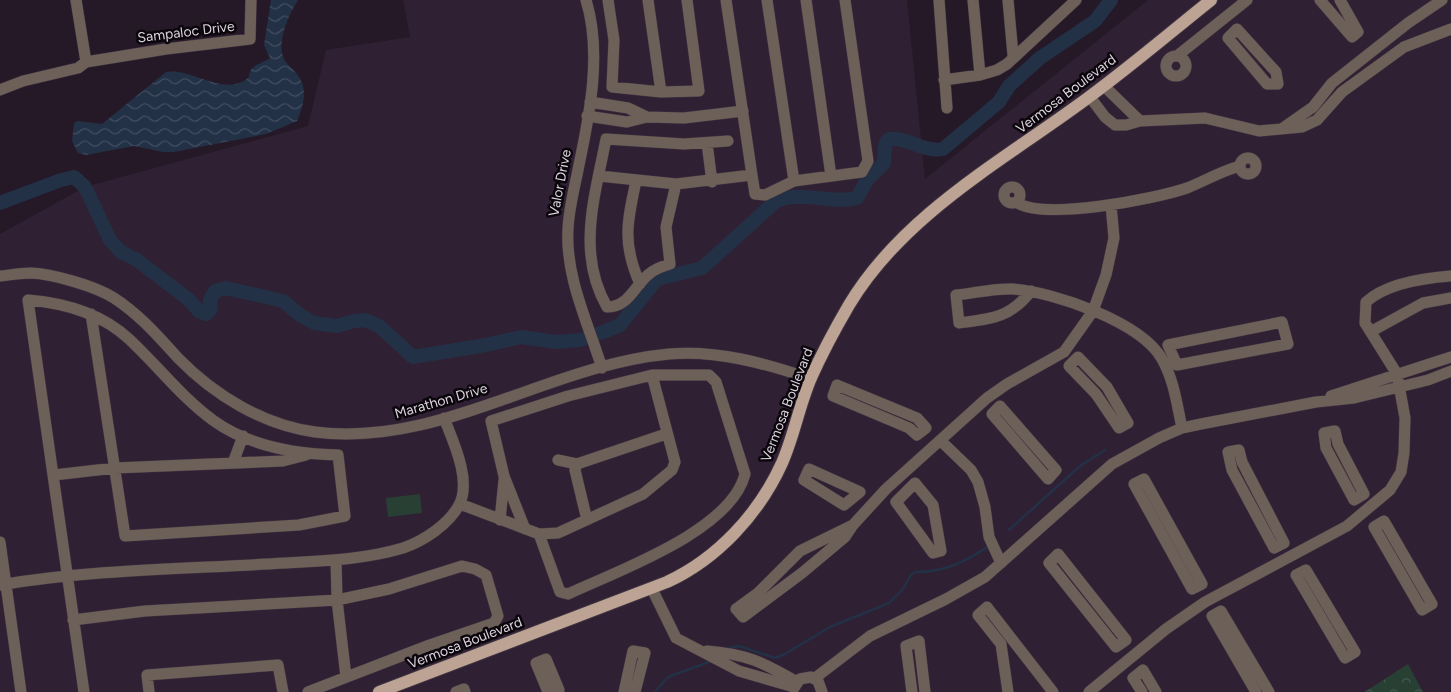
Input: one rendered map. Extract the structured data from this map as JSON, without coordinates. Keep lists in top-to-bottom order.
{
  "streets": {
    "main road": ["Vermosa Boulevard"],
    "street": ["Sampaloc Drive", "Valor Drive", "Marathon Drive"]
  },
  "crossings": [
    ["Vermosa Boulevard", "Marathon Drive"],
    ["Valor Drive", "Marathon Drive"]
  ]
}
